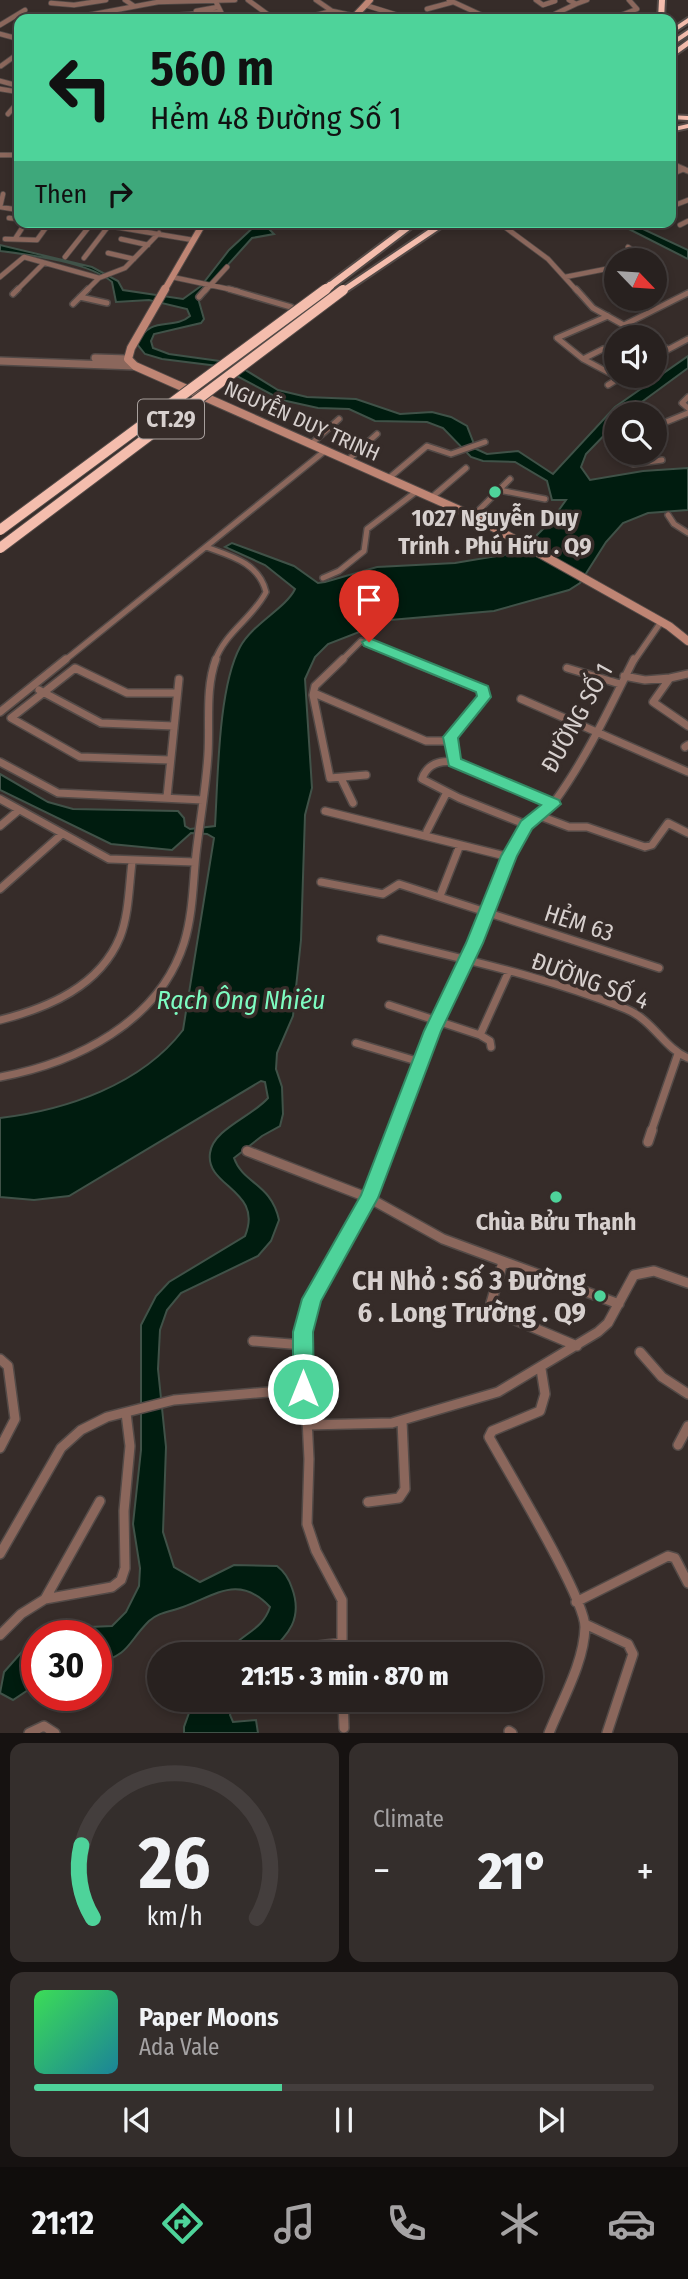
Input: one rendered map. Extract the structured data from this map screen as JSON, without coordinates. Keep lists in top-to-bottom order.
{
  "streets": {
    "highway": ["CT.29"],
    "main road": ["NGUYỄN DUY TRINH"],
    "street": ["ĐƯỜNG SỐ 1", "HẺM 63", "ĐƯỜNG SỐ 4"]
  },
  "crossings": [
    ["NGUYỄN DUY TRINH", "ĐƯỜNG SỐ 1"],
    ["ĐƯỜNG SỐ 1", "HẺM 63"],
    ["ĐƯỜNG SỐ 1", "ĐƯỜNG SỐ 4"]
  ],
  "water": ["Rạch Ông Nhiêu"],
  "places": ["1027 Nguyễn Duy Trinh . Phú Hữu . Q9", "Chùa Bửu Thạnh", "CH Nhỏ : Số 3 Đường 6 . Long Trường . Q9"],
  "north": "bottom right",
  "page": {
    "turn": ["560 m", "Hẻm 48 Đường Số 1"],
    "then": "Then",
    "limit": "30",
    "trip": "21:15 · 3 min · 870 m",
    "tile": "Climate",
    "heat": ["−", "21°", "+"],
    "song": ["Paper Moons", "Ada Vale"],
    "tabs": "21:12",
    "gauge": ["26", "km/h"]
  }
}
